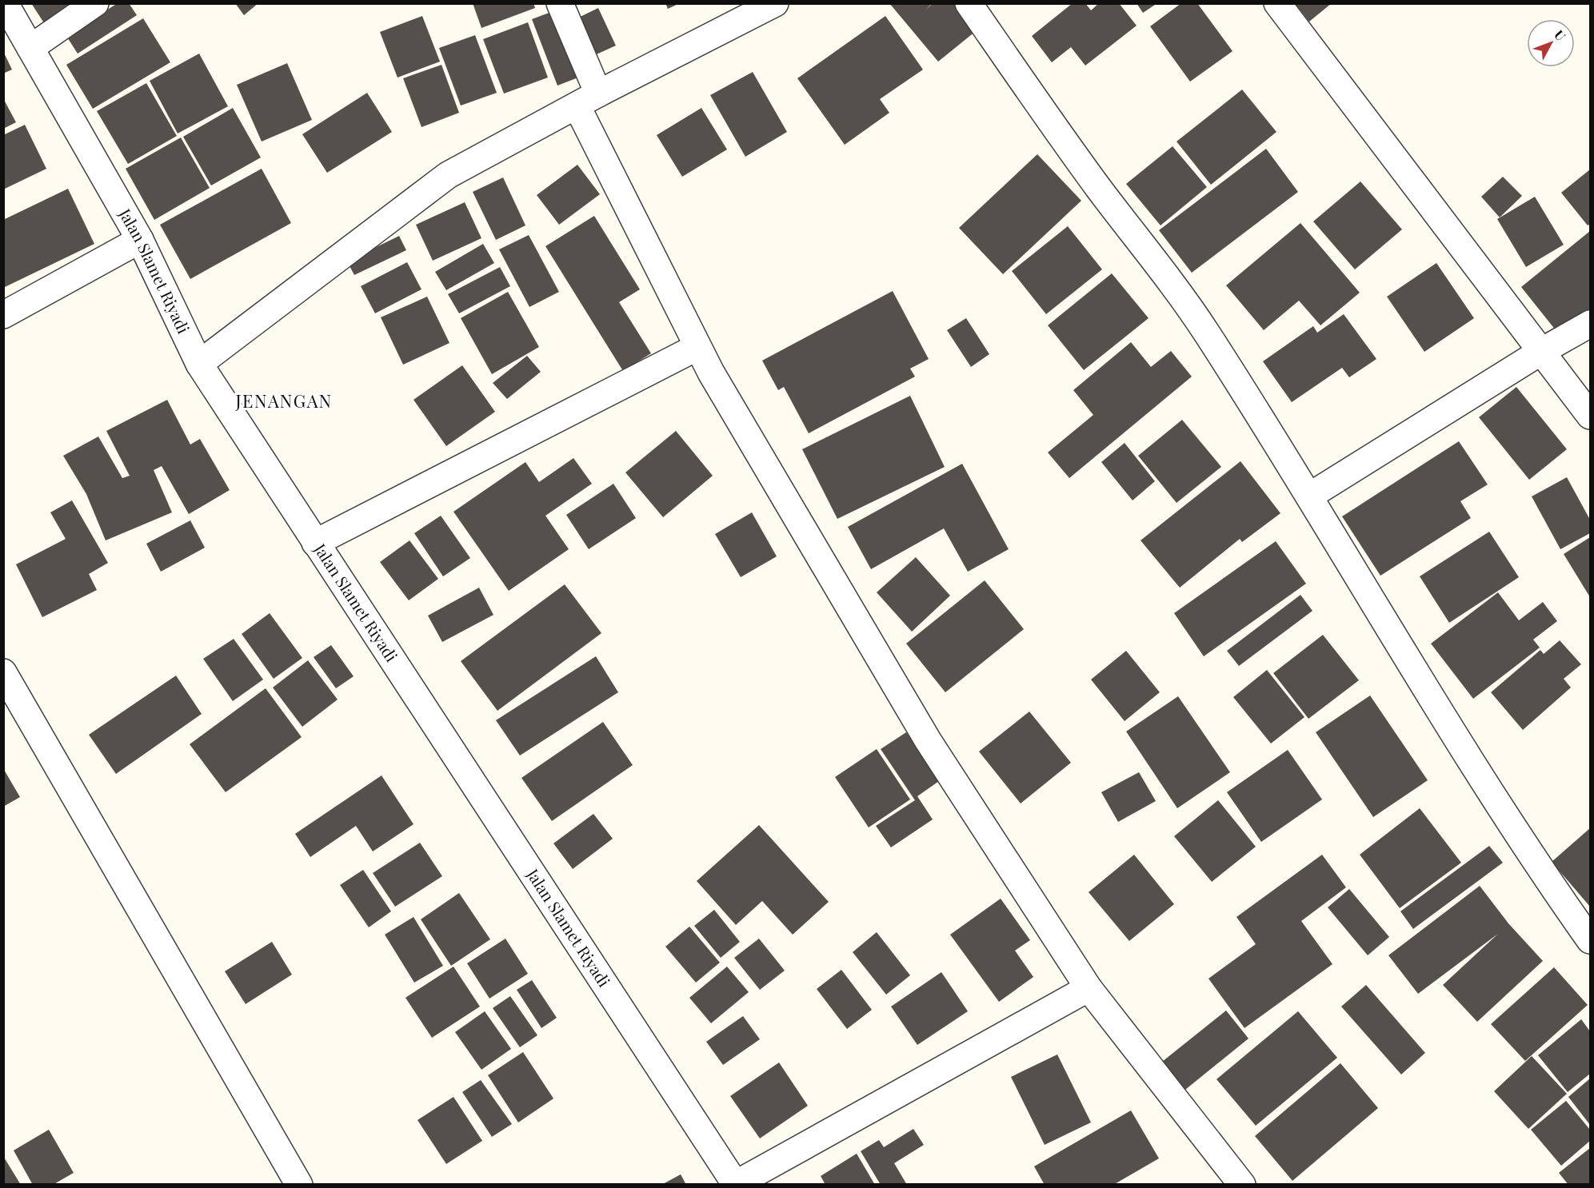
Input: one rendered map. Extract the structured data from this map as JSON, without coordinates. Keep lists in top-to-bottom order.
{
  "streets": {
    "street": ["Jalan Slamet Riyadi"]
  },
  "districts": ["JENANGAN"],
  "north": "top right"
}
